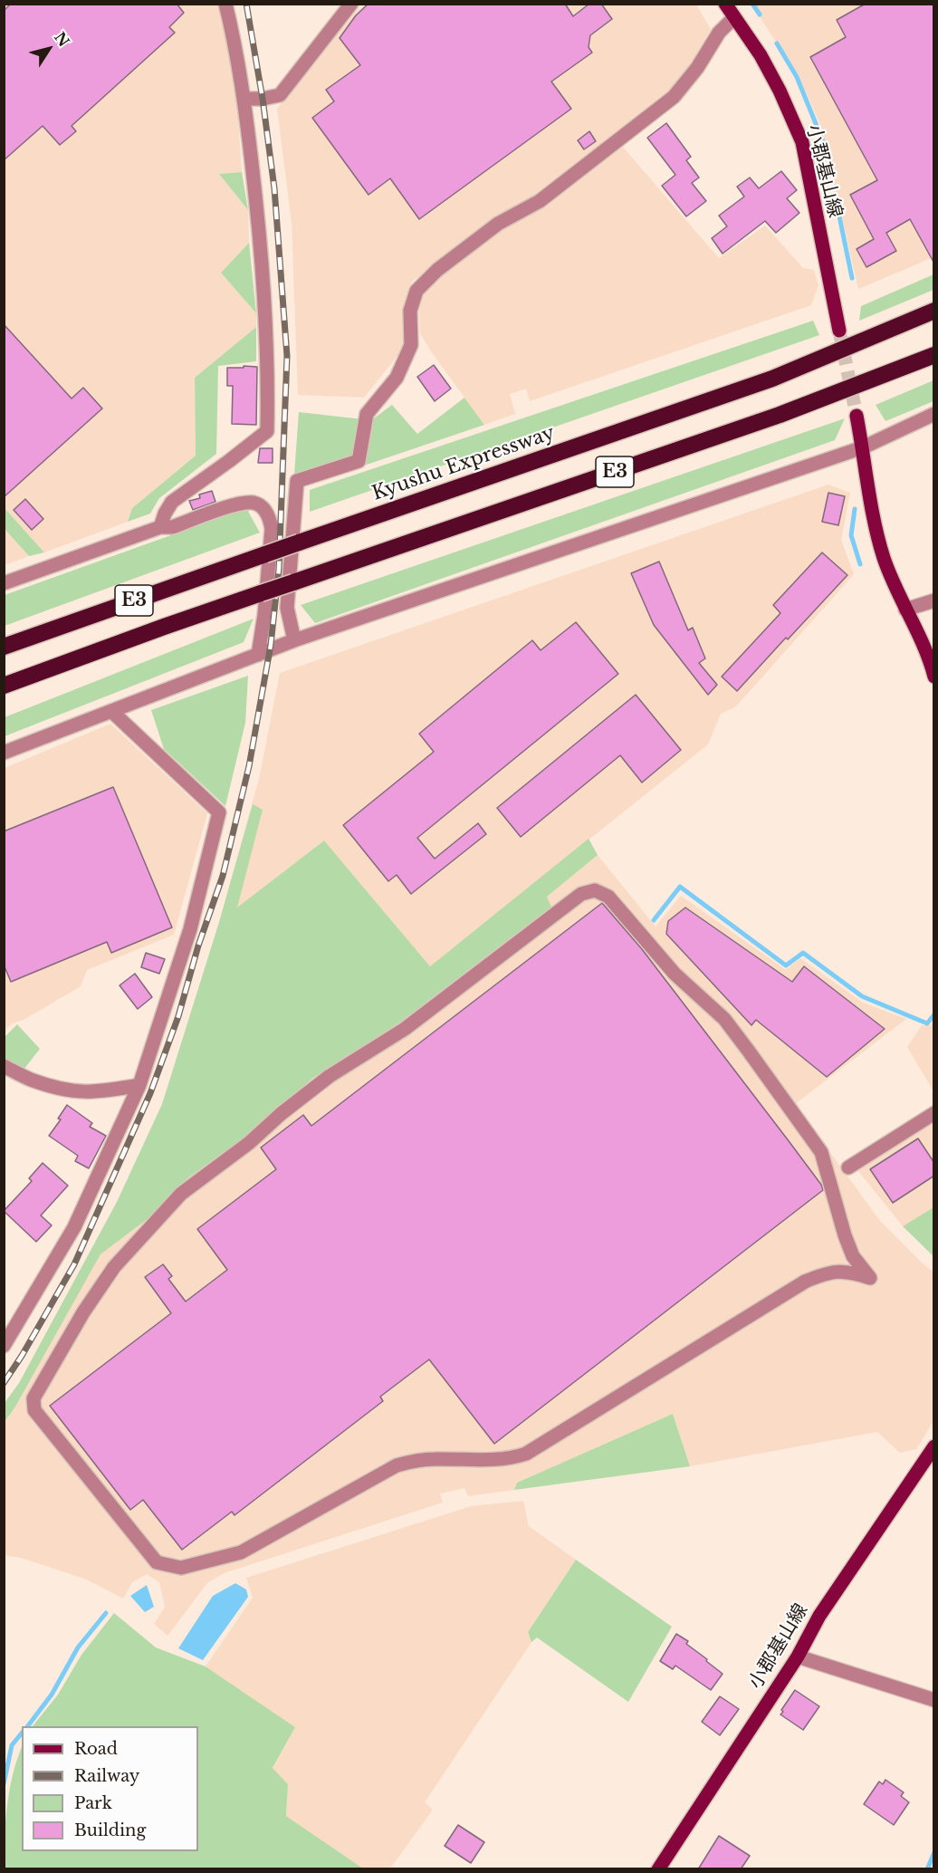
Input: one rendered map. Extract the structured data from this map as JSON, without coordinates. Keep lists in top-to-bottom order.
{
  "streets": {
    "highway": ["Kyushu Expressway", "E3"],
    "main road": ["小郡基山線"]
  },
  "legend": [
    "Road",
    "Railway",
    "Park",
    "Building"
  ],
  "north": "top right"
}
